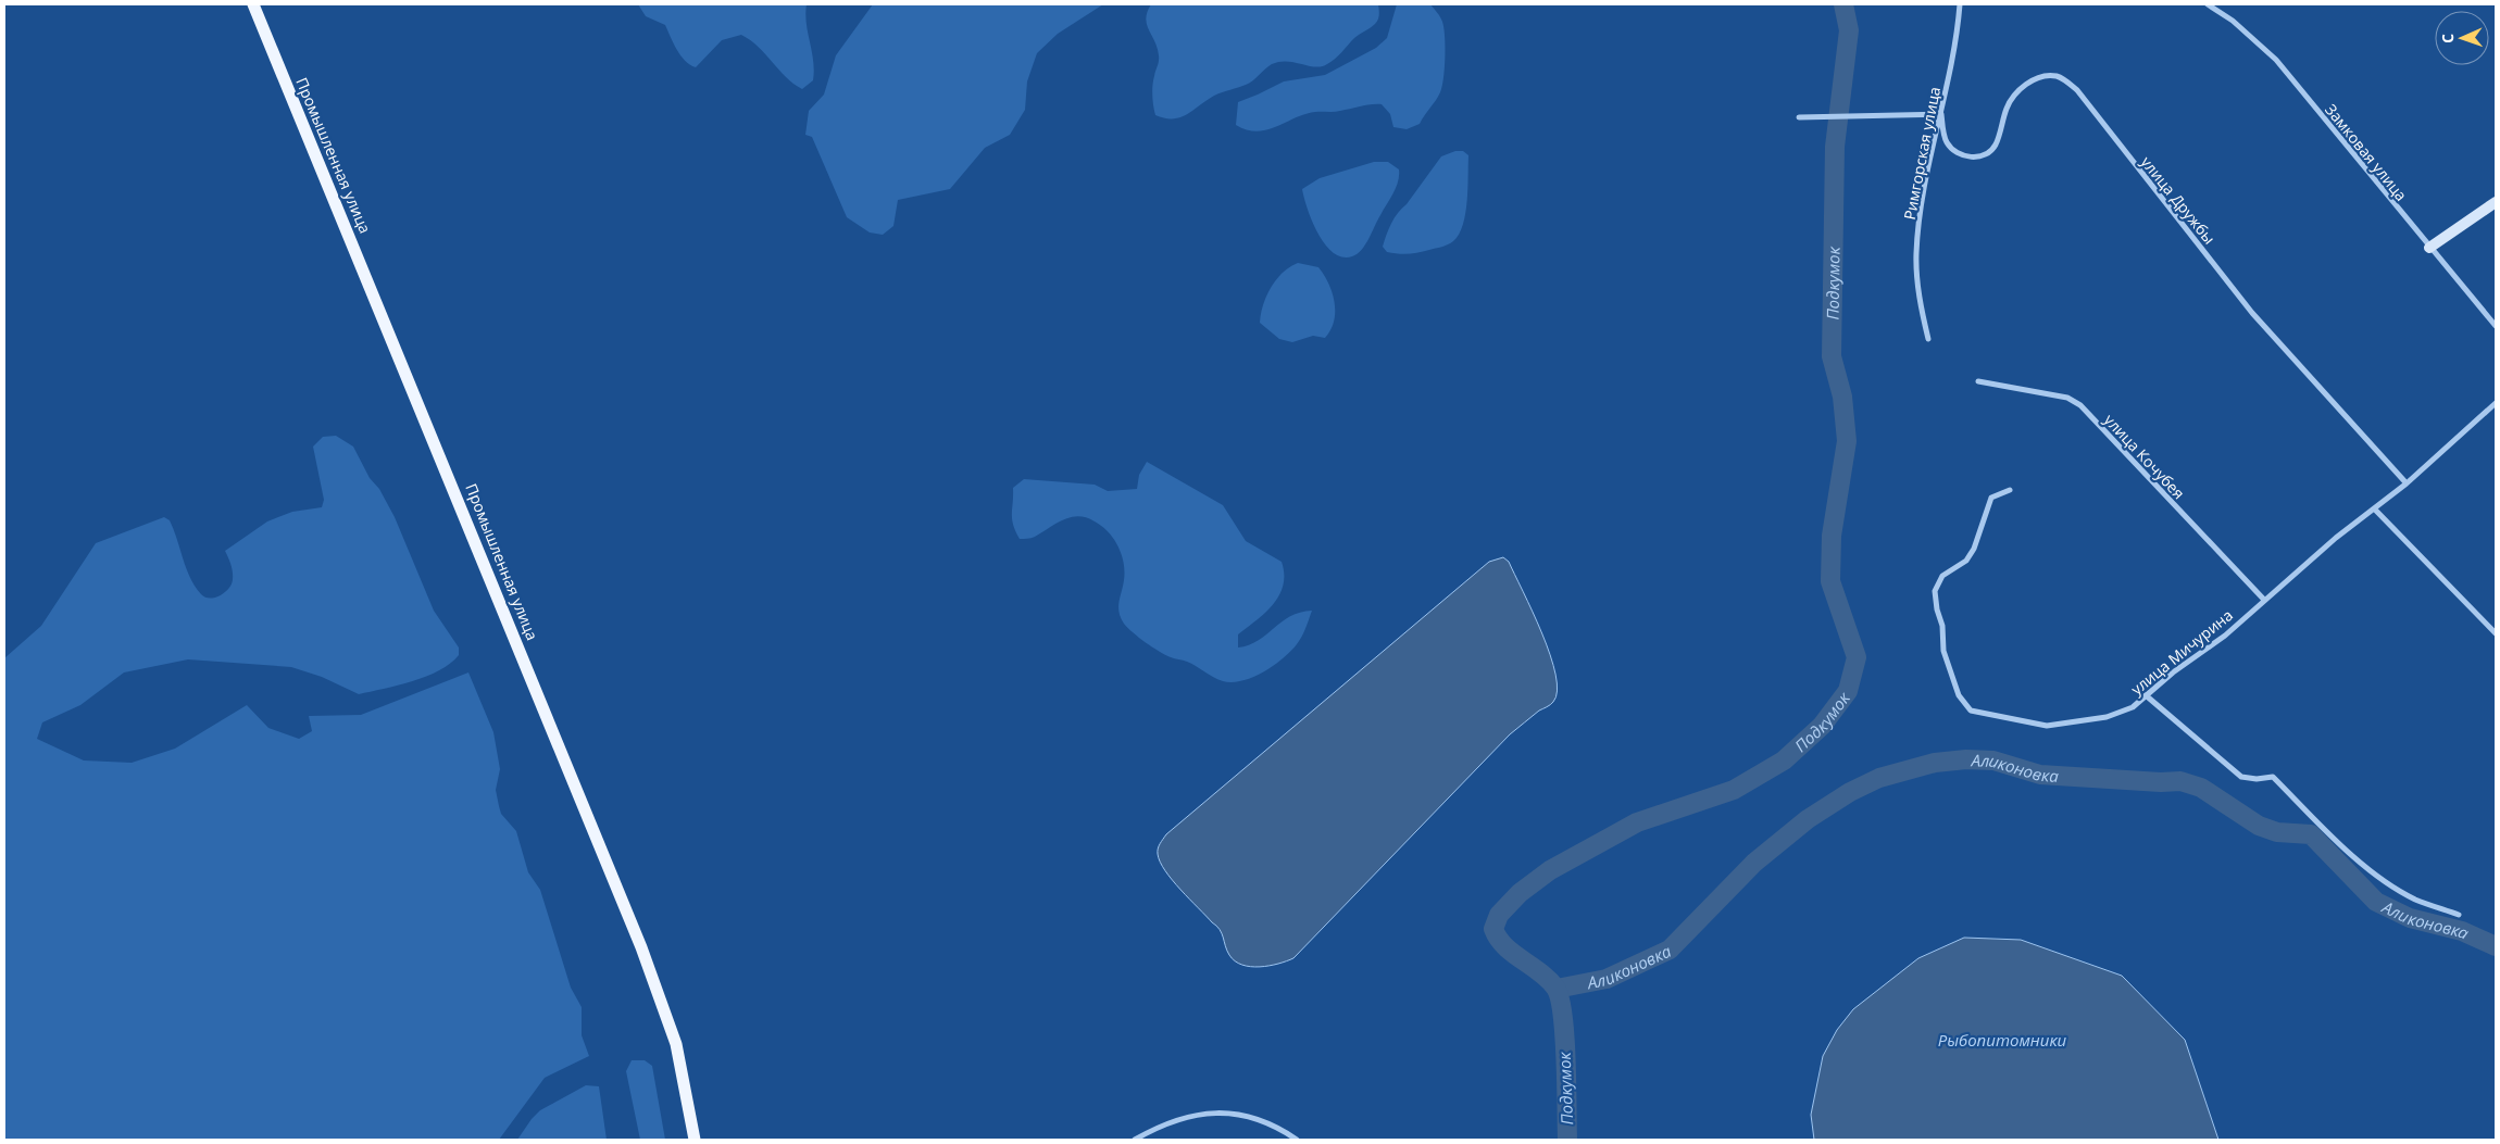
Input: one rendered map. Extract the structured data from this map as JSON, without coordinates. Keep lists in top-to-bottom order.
{
  "streets": {
    "main road": ["Промышленная улица"],
    "street": [
      "Замковая улица",
      "Римгорская улица",
      "улица Дружбы",
      "улица Кочубея",
      "улица Мичурина"
    ]
  },
  "crossings": [
    ["Римгорская улица", "улица Дружбы"],
    ["улица Дружбы", "улица Мичурина"],
    ["улица Кочубея", "улица Мичурина"]
  ],
  "water": ["Подкумок", "Аликоновка", "Рыбопитомники"],
  "north": "left"
}
